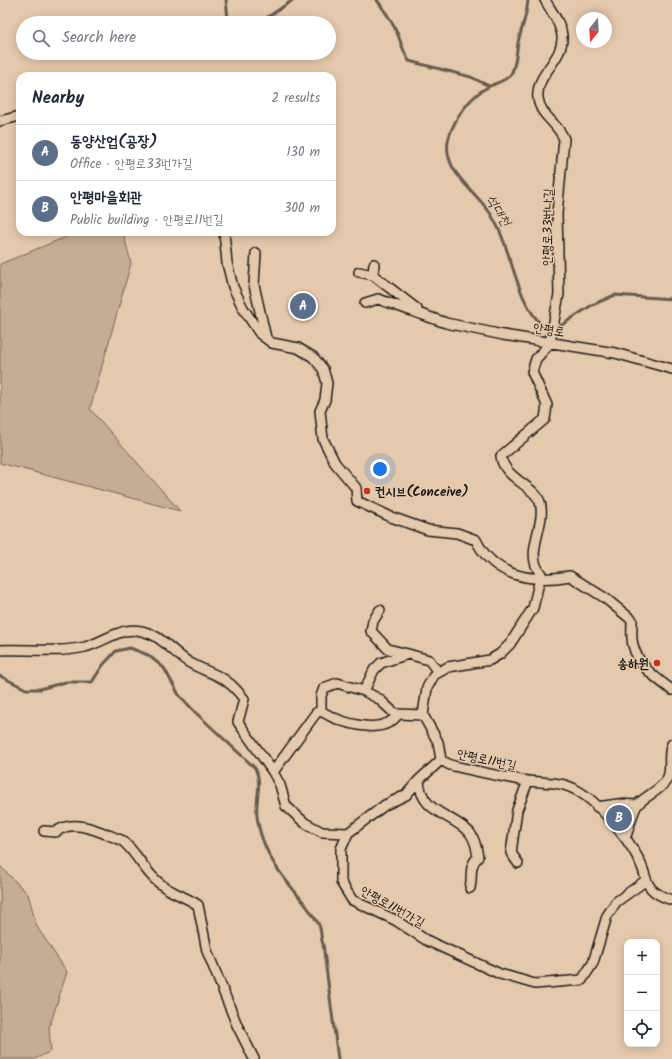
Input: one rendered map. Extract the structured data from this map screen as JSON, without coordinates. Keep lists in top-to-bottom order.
{
  "streets": {
    "street": [
      "안평로33번나길",
      "안평로",
      "안평로11번길",
      "안평로11번가길"
    ]
  },
  "crossings": [
    ["안평로33번나길", "안평로"],
    ["안평로11번길", "안평로11번가길"]
  ],
  "water": ["석대천"],
  "places": ["컨시브(Conceive)", "송하원"],
  "north": "bottom",
  "page": {
    "search": "Search here",
    "heading": ["Nearby", "2 results"],
    "list": [
      {
        "mark": "A",
        "name": "동양산업(공장)",
        "note": "Office · 안평로33번가길",
        "value": "130 m"
      },
      {
        "mark": "B",
        "name": "안평마을회관",
        "note": "Public building · 안평로11번길",
        "value": "300 m"
      }
    ],
    "pins": ["A", "B"],
    "map_buttons": ["+", "−"]
  }
}
